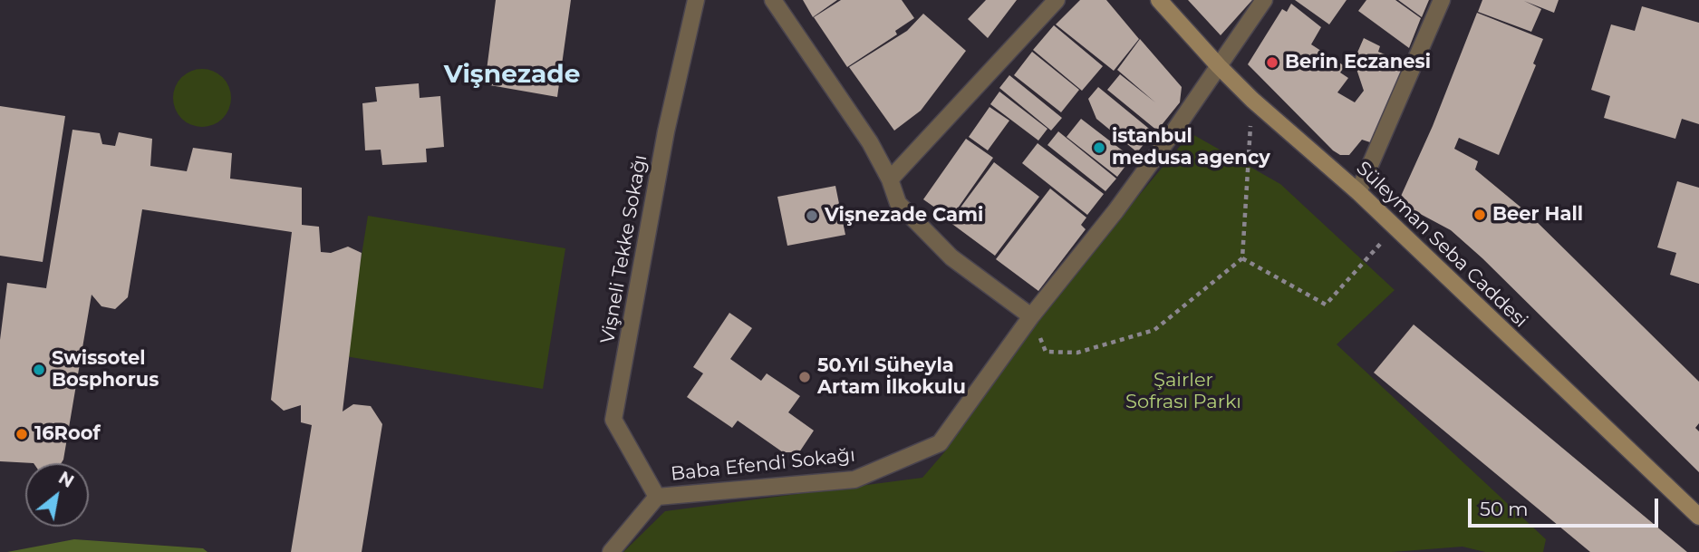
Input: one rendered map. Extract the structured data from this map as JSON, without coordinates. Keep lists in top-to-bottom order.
{
  "streets": {
    "main road": ["Süleyman Seba Caddesi"],
    "street": ["Vişneli Tekke Sokağı", "Baba Efendi Sokağı"]
  },
  "crossings": [
    ["Süleyman Seba Caddesi", "Baba Efendi Sokağı"],
    ["Vişneli Tekke Sokağı", "Baba Efendi Sokağı"]
  ],
  "districts": ["Vişnezade"],
  "parks": ["Şairler Sofrası Parkı"],
  "places": [
    "Berin Eczanesi",
    "istanbul medusa agency",
    "Beer Hall",
    "Vişnezade Cami",
    "Swissotel Bosphorus",
    "50.Yıl Süheyla Artam İlkokulu",
    "16Roof"
  ],
  "scale_bar": "50 m",
  "north": "top right"
}
